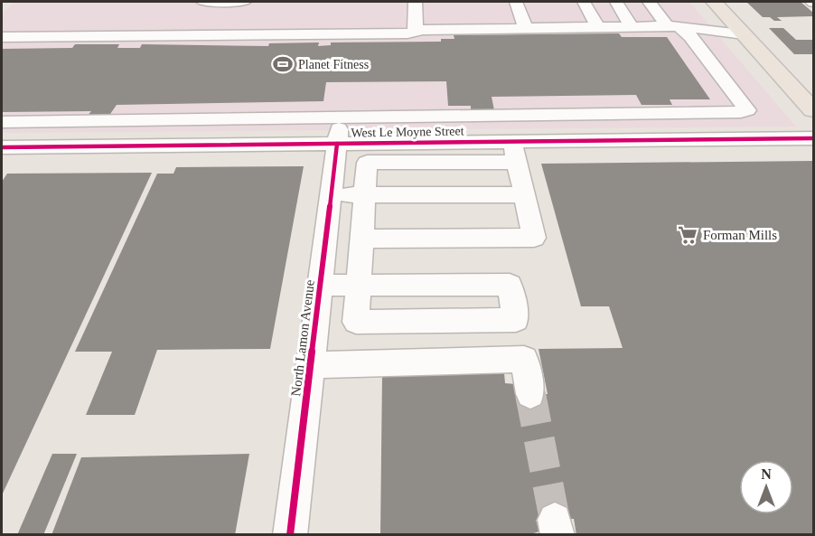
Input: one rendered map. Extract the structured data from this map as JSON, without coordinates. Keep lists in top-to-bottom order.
{
  "streets": {
    "street": ["West Le Moyne Street", "North Lamon Avenue"]
  },
  "crossings": [
    ["West Le Moyne Street", "North Lamon Avenue"]
  ],
  "places": {
    "sports": ["Planet Fitness"],
    "supermarket": ["Forman Mills"]
  },
  "north": "top"
}
